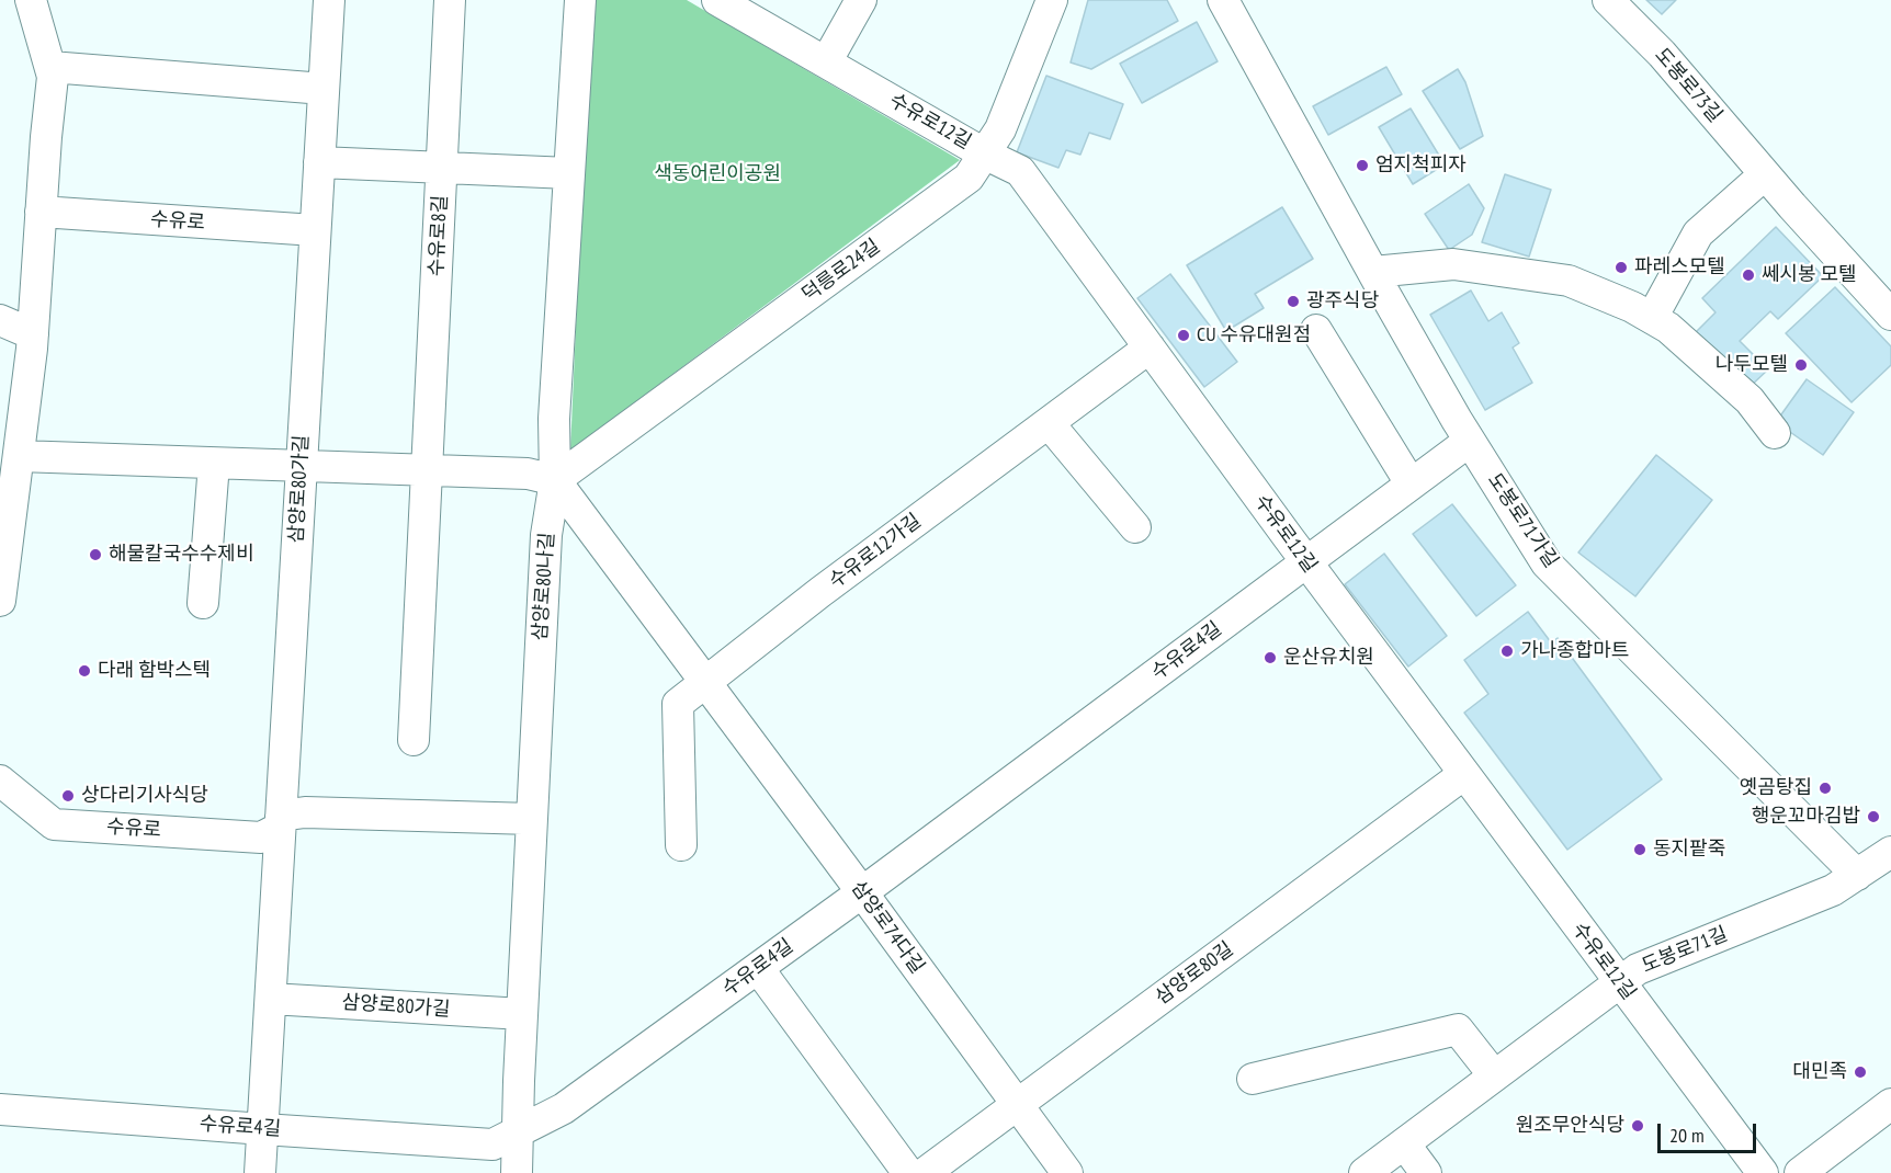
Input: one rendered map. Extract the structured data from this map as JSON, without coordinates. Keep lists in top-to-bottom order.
{
  "streets": {
    "street": [
      "도봉로73길",
      "수유로12길",
      "수유로",
      "수유로8길",
      "덕릉로24길",
      "삼양로80가길",
      "도봉로71가길",
      "수유로12가길",
      "삼양로80나길",
      "수유로4길",
      "삼양로74다길",
      "도봉로71길",
      "삼양로80길"
    ]
  },
  "crossings": [
    ["수유로12길", "덕릉로24길"],
    ["수유로12길", "수유로12가길"],
    ["수유로12길", "수유로4길"],
    ["수유로12길", "도봉로71길"],
    ["수유로12길", "삼양로80길"],
    ["수유로", "삼양로80가길"],
    ["덕릉로24길", "삼양로80나길"],
    ["덕릉로24길", "삼양로74다길"],
    ["삼양로80가길", "삼양로80나길"],
    ["삼양로80가길", "수유로4길"],
    ["도봉로71가길", "수유로4길"],
    ["도봉로71가길", "도봉로71길"],
    ["수유로12가길", "삼양로74다길"],
    ["삼양로80나길", "수유로4길"],
    ["삼양로80나길", "삼양로74다길"],
    ["수유로4길", "삼양로74다길"],
    ["삼양로74다길", "삼양로80길"]
  ],
  "parks": ["색동어린이공원"],
  "places": [
    "엄지척피자",
    "파레스모텔",
    "쎄시봉 모텔",
    "광주식당",
    "CU 수유대원점",
    "나두모텔",
    "해물칼국수수제비",
    "가나종합마트",
    "운산유치원",
    "다래 함박스텍",
    "옛곰탕집",
    "상다리기사식당",
    "행운꼬마김밥",
    "동지팥죽",
    "대민족",
    "원조무안식당"
  ],
  "scale_bar": "20 m"
}
